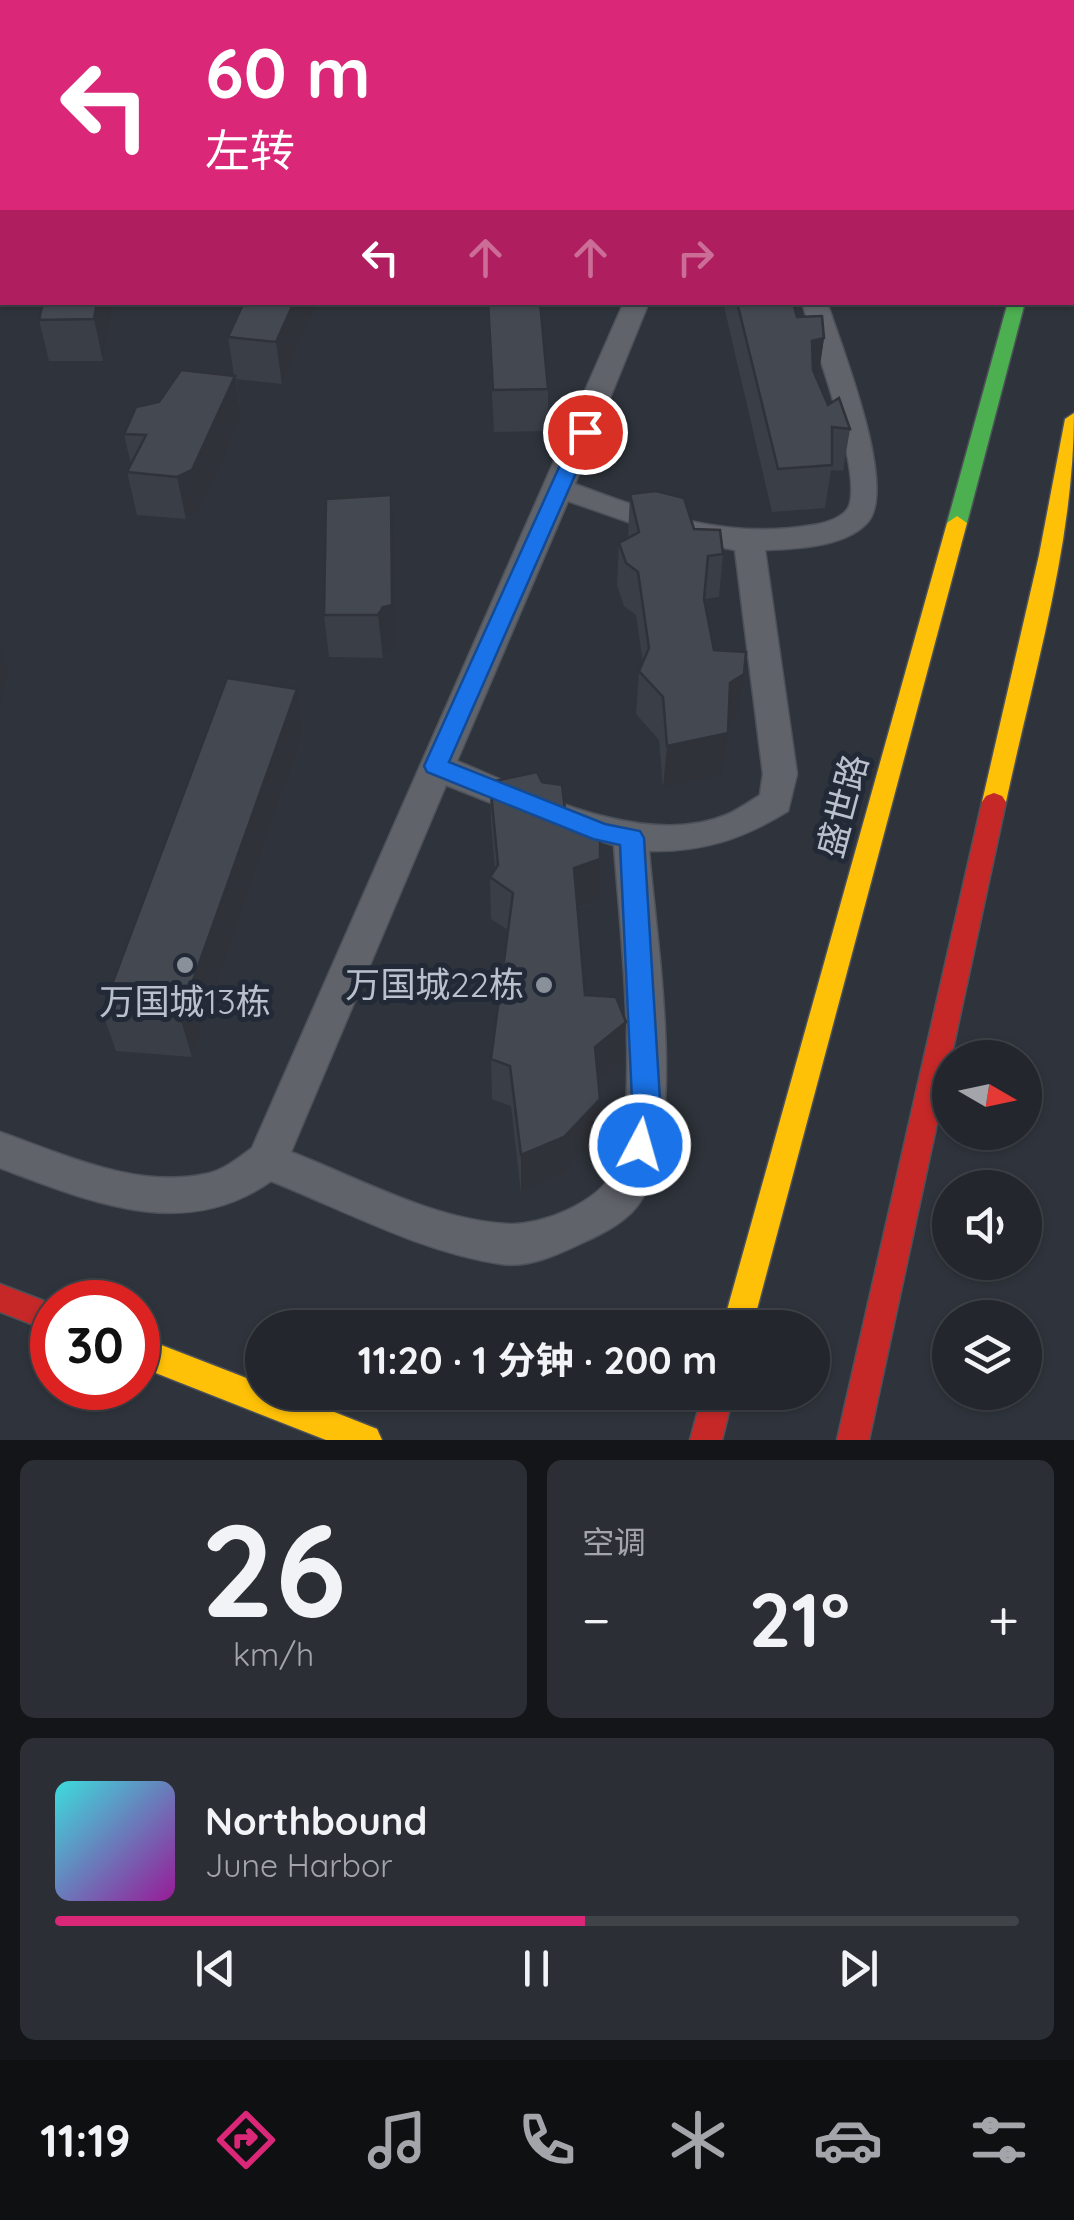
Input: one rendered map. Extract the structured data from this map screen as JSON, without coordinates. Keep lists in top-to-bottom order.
{
  "streets": {
    "main road": ["盛世路"]
  },
  "places": ["万国城13栋", "万国城22栋"],
  "north": "right",
  "page": {
    "turn": ["60 m", "左转"],
    "limit": "30",
    "trip": "11:20 · 1 分钟 · 200 m",
    "tile": [
      ["26", "km/h"],
      "空调"
    ],
    "heat": ["−", "21°", "+"],
    "song": ["Northbound", "June Harbor"],
    "tabs": "11:19"
  }
}
